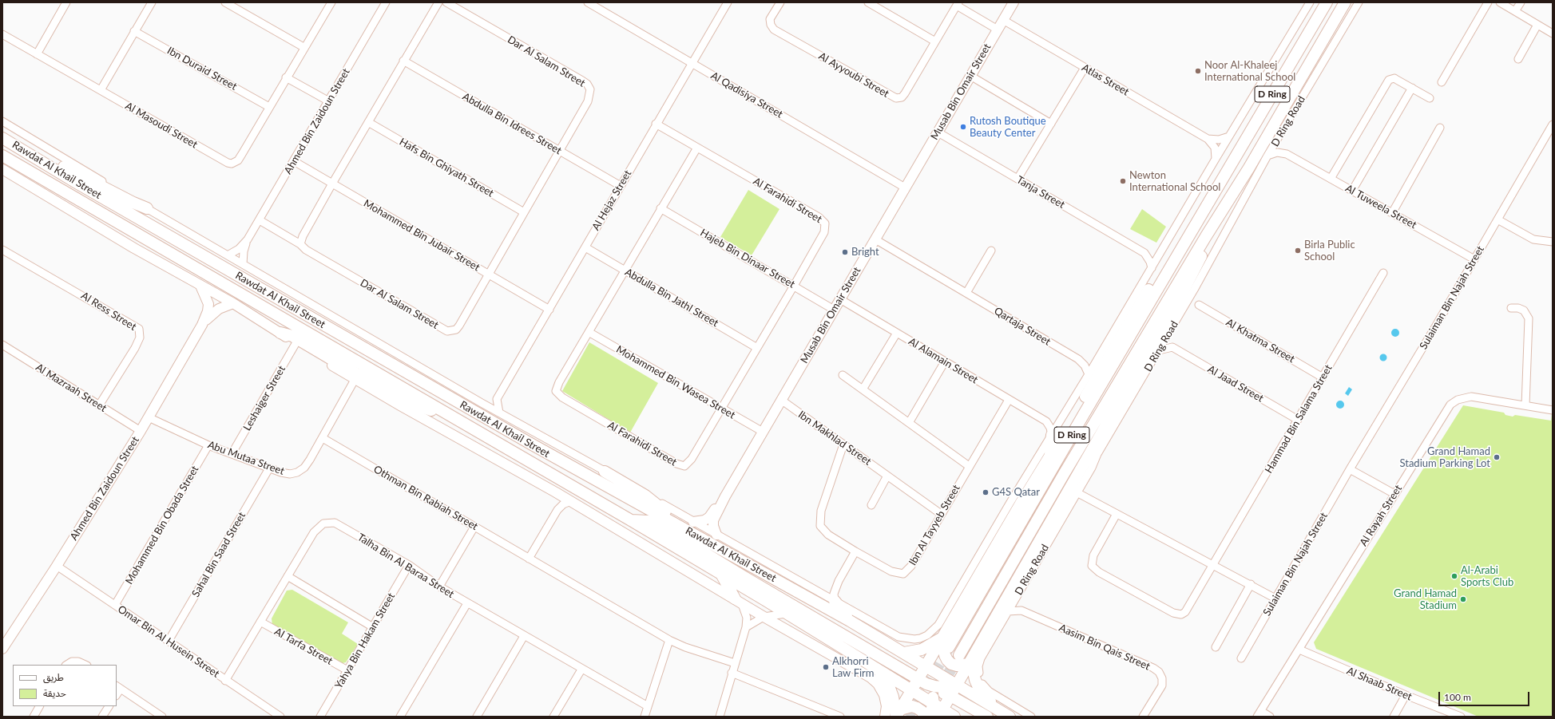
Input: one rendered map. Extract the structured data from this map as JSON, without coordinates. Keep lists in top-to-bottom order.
{
  "streets": {
    "main road": ["D Ring", "D Ring Road", "Rawdat Al Khail Street"],
    "street": [
      "Dar Al Salam Street",
      "Ibn Duraid Street",
      "Al Ayyoubi Street",
      "Atlas Street",
      "Musab Bin Omair Street",
      "Al Qadisiya Street",
      "Ahmed Bin Zaidoun Street",
      "Abdulla Bin Idrees Street",
      "Al Masoudi Street",
      "Hafs Bin Ghiyath Street",
      "Tanja Street",
      "Al Hejaz Street",
      "Al Farahidi Street",
      "Al Tuweela Street",
      "Mohammed Bin Jubair Street",
      "Hajeb Bin Dinaar Street",
      "Abdulla Bin Jathl Street",
      "Sulaiman Bin Najah Street",
      "Al Ress Street",
      "Qartaja Street",
      "Al Khatma Street",
      "Al Alamain Street",
      "Mohammed Bin Wasea Street",
      "Al Jaad Street",
      "Al Mazraah Street",
      "Leshaiger Street",
      "Hammad Bin Salama Street",
      "Ibn Makhlad Street",
      "Abu Mutaa Street",
      "Othman Bin Rabiah Street",
      "Al Rayah Street",
      "Mohammed Bin Obada Street",
      "Ibn Al Tayyeb Street",
      "Sahal Bin Saad Street",
      "Talha Bin Al Baraa Street",
      "Yahya Bin Hakam Street",
      "Omar Bin Al Husein Street",
      "Al Tarfa Street",
      "Aasim Bin Qais Street",
      "Al Shaab Street"
    ]
  },
  "crossings": [
    ["Dar Al Salam Street", "Abdulla Bin Idrees Street"],
    ["Dar Al Salam Street", "Hafs Bin Ghiyath Street"],
    ["Dar Al Salam Street", "Mohammed Bin Jubair Street"],
    ["Ibn Duraid Street", "Al Masoudi Street"],
    ["Al Ayyoubi Street", "Musab Bin Omair Street"],
    ["Atlas Street", "Musab Bin Omair Street"],
    ["Musab Bin Omair Street", "Al Qadisiya Street"],
    ["Musab Bin Omair Street", "Rawdat Al Khail Street"],
    ["Musab Bin Omair Street", "Tanja Street"],
    ["Musab Bin Omair Street", "Hajeb Bin Dinaar Street"],
    ["Musab Bin Omair Street", "Qartaja Street"],
    ["Musab Bin Omair Street", "Al Alamain Street"],
    ["Musab Bin Omair Street", "Mohammed Bin Wasea Street"],
    ["Musab Bin Omair Street", "Ibn Makhlad Street"],
    ["D Ring", "D Ring Road"],
    ["D Ring", "Rawdat Al Khail Street"],
    ["Al Qadisiya Street", "Al Hejaz Street"],
    ["Ahmed Bin Zaidoun Street", "Rawdat Al Khail Street"],
    ["Ahmed Bin Zaidoun Street", "Mohammed Bin Jubair Street"],
    ["Ahmed Bin Zaidoun Street", "Al Mazraah Street"],
    ["Ahmed Bin Zaidoun Street", "Abu Mutaa Street"],
    ["Ahmed Bin Zaidoun Street", "Omar Bin Al Husein Street"],
    ["D Ring Road", "Aasim Bin Qais Street"],
    ["Abdulla Bin Idrees Street", "Al Hejaz Street"],
    ["Al Hejaz Street", "Al Farahidi Street"],
    ["Al Hejaz Street", "Mohammed Bin Jubair Street"],
    ["Al Hejaz Street", "Abdulla Bin Jathl Street"],
    ["Al Farahidi Street", "Hajeb Bin Dinaar Street"],
    ["Al Farahidi Street", "Abdulla Bin Jathl Street"],
    ["Al Farahidi Street", "Mohammed Bin Wasea Street"],
    ["Al Tuweela Street", "Sulaiman Bin Najah Street"],
    ["Al Ress Street", "Al Mazraah Street"],
    ["Al Khatma Street", "Hammad Bin Salama Street"],
    ["Al Alamain Street", "Ibn Al Tayyeb Street"],
    ["Al Jaad Street", "Hammad Bin Salama Street"],
    ["Leshaiger Street", "Abu Mutaa Street"],
    ["Ibn Makhlad Street", "Ibn Al Tayyeb Street"],
    ["Abu Mutaa Street", "Othman Bin Rabiah Street"],
    ["Abu Mutaa Street", "Mohammed Bin Obada Street"],
    ["Abu Mutaa Street", "Sahal Bin Saad Street"],
    ["Al Rayah Street", "Al Shaab Street"],
    ["Mohammed Bin Obada Street", "Omar Bin Al Husein Street"],
    ["Sahal Bin Saad Street", "Omar Bin Al Husein Street"],
    ["Talha Bin Al Baraa Street", "Yahya Bin Hakam Street"],
    ["Talha Bin Al Baraa Street", "Omar Bin Al Husein Street"],
    ["Talha Bin Al Baraa Street", "Al Tarfa Street"],
    ["Yahya Bin Hakam Street", "Al Tarfa Street"]
  ],
  "places": [
    "Noor Al-Khaleej International School",
    "Rutosh Boutique Beauty Center",
    "Newton International School",
    "Birla Public School",
    "Bright",
    "Grand Hamad Stadium Parking Lot",
    "G4S Qatar",
    "Al-Arabi Sports Club",
    "Grand Hamad Stadium",
    "Alkhorri Law Firm"
  ],
  "legend": ["طريق", "حديقة"],
  "scale_bar": "100 m"
}
